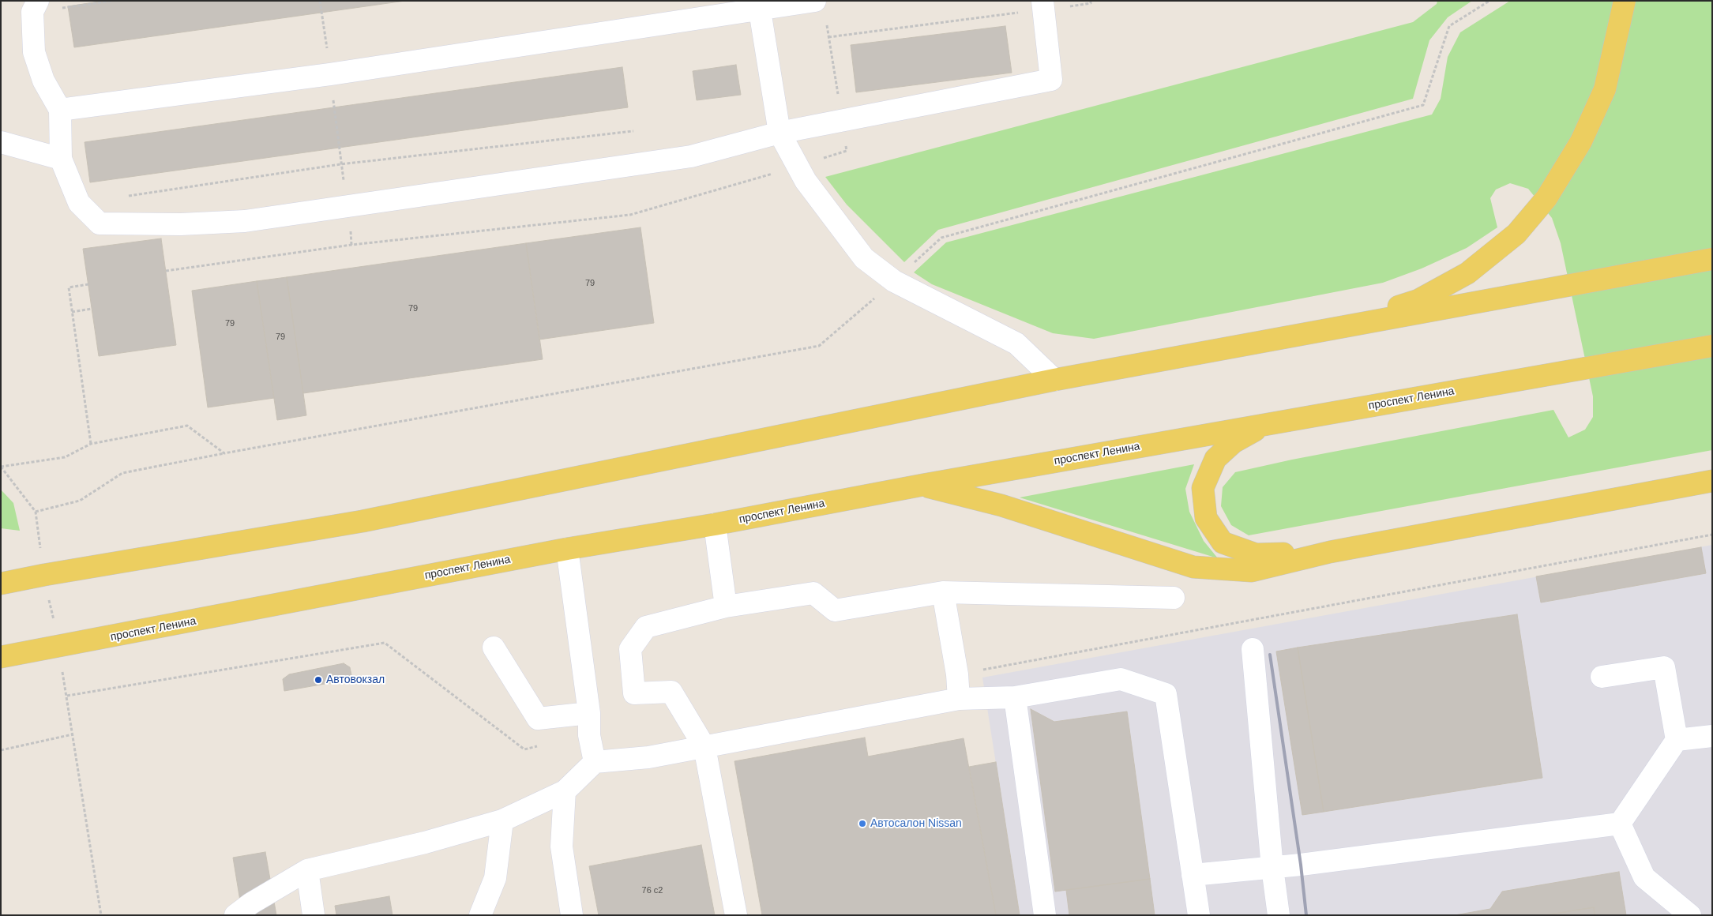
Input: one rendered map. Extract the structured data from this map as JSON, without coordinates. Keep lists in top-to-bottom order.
{
  "streets": {
    "main road": ["проспект Ленина"]
  },
  "places": ["Автовокзал", "Автосалон Nissan"],
  "house_numbers": [
    "79",
    "79",
    "79",
    "79",
    "76 с2"
  ]
}
